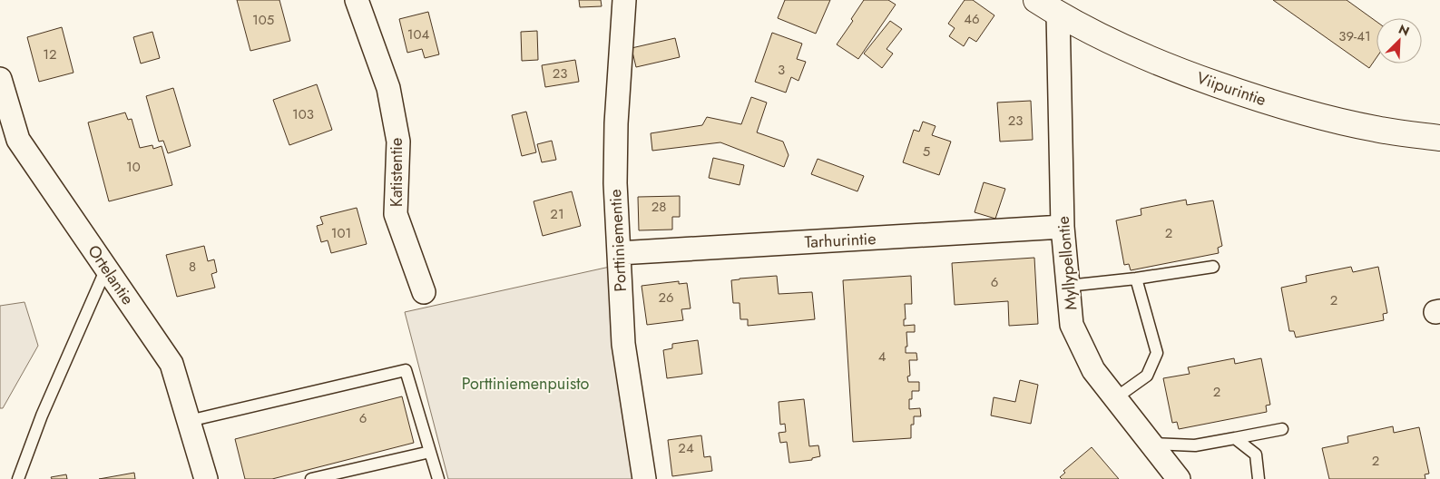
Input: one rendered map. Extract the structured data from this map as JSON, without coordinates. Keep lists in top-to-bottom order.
{
  "streets": {
    "main road": ["Viipurintie"],
    "street": [
      "Katistentie",
      "Porttiniementie",
      "Tarhurintie",
      "Myllypellontie",
      "Ortelantie"
    ]
  },
  "crossings": [
    ["Viipurintie", "Myllypellontie"],
    ["Porttiniementie", "Tarhurintie"],
    ["Tarhurintie", "Myllypellontie"]
  ],
  "parks": ["Porttiniemenpuisto"],
  "house_numbers": [
    "46",
    "105",
    "104",
    "39-41",
    "12",
    "3",
    "23",
    "103",
    "23",
    "5",
    "10",
    "28",
    "21",
    "101",
    "2",
    "8",
    "6",
    "26",
    "2",
    "4",
    "2",
    "6",
    "24",
    "2"
  ],
  "north": "top right"
}
